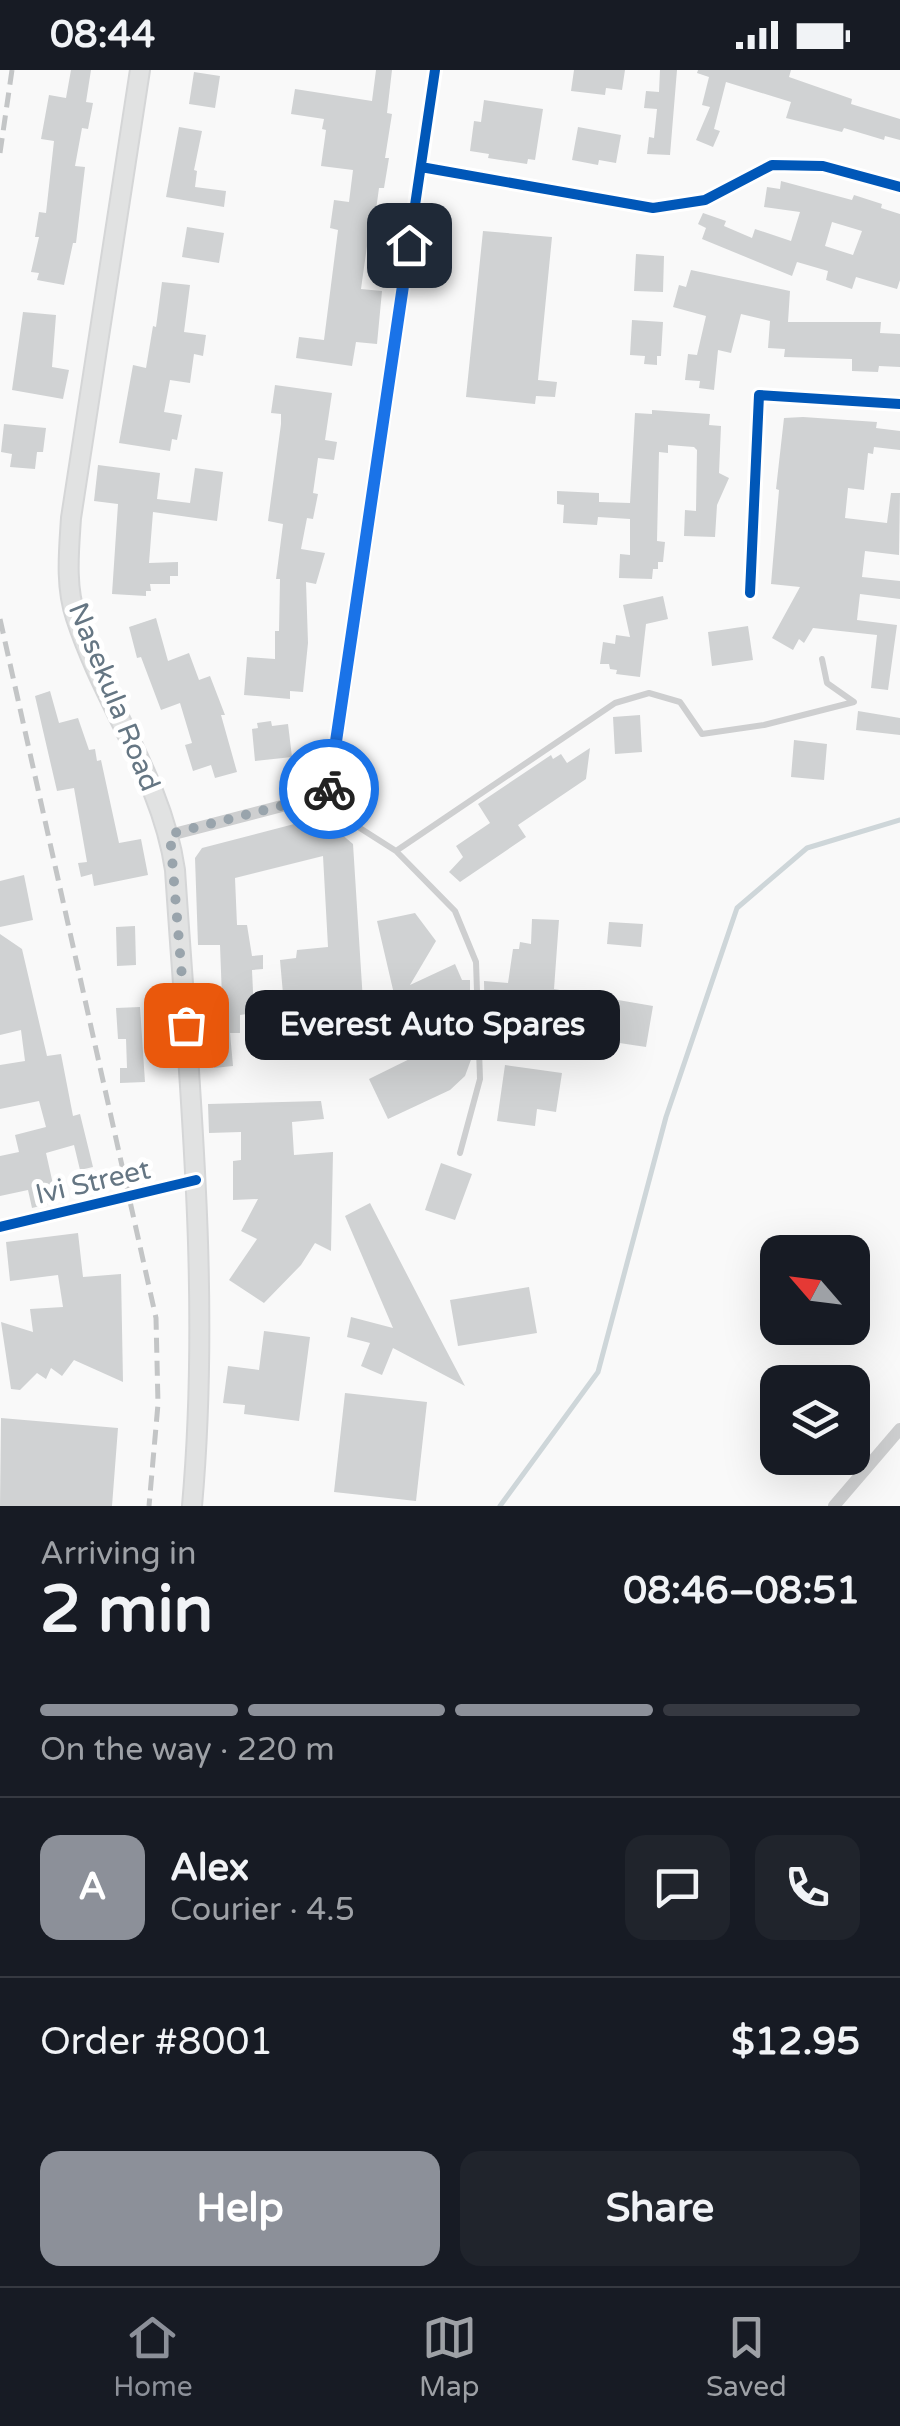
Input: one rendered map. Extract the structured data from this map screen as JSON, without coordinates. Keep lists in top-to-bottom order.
{
  "streets": {
    "main road": ["Nasekula Road"],
    "street": ["Ivi Street"]
  },
  "crossings": [
    ["Nasekula Road", "Ivi Street"]
  ],
  "places": ["Everest Auto Spares"],
  "north": "top left",
  "page": {
    "status": "08:44",
    "bubble": "Everest Auto Spares",
    "heading": ["2 min", "Arriving in", "08:46–08:51"],
    "panel": [
      "Alex",
      "Courier · 4.5",
      "Order #8001",
      "$12.95"
    ],
    "bar": "On the way · 220 m",
    "round": "A",
    "buttons": ["Help", "Share"],
    "tabs": ["Home", "Map", "Saved"]
  }
}
